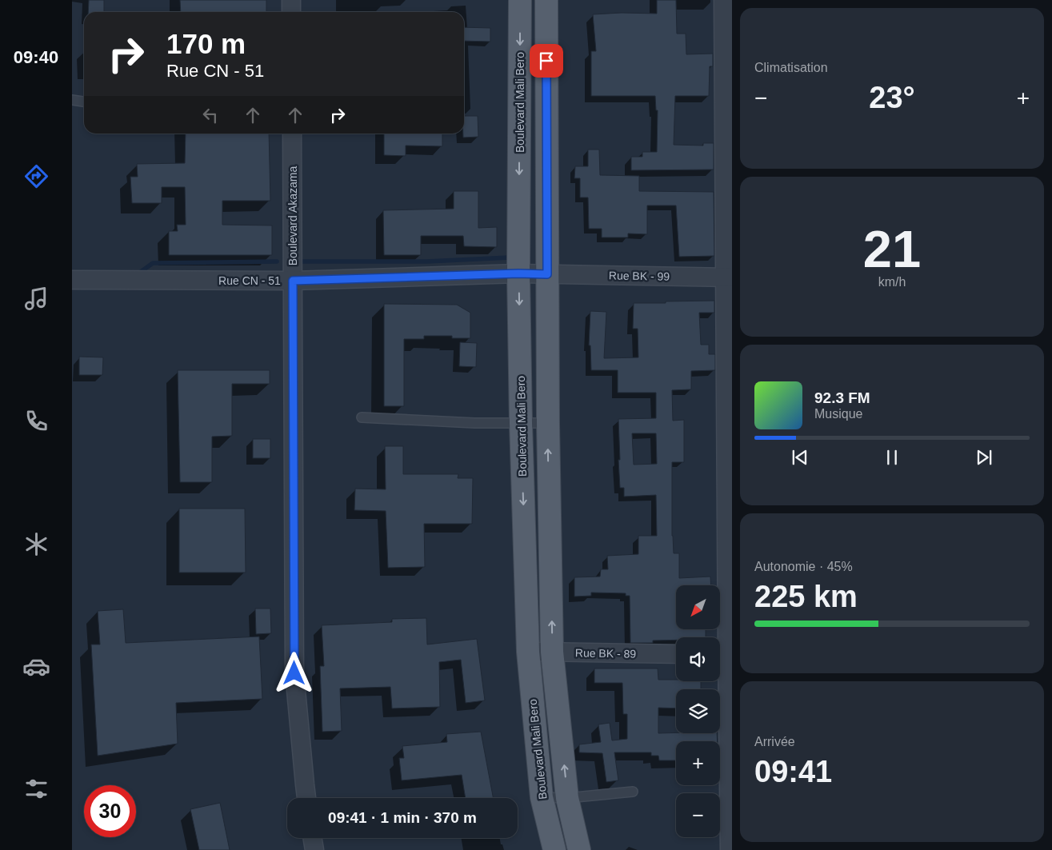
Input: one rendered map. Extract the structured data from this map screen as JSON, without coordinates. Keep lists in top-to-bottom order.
{
  "streets": {
    "main road": ["Boulevard Mali Bero"],
    "street": [
      "Boulevard Akazama",
      "Rue BK - 99",
      "Rue CN - 51",
      "Rue BK - 89"
    ]
  },
  "crossings": [
    ["Boulevard Mali Bero", "Rue CN - 51"],
    ["Boulevard Mali Bero", "Rue BK - 89"],
    ["Boulevard Akazama", "Rue CN - 51"],
    ["Rue BK - 99", "Rue CN - 51"]
  ],
  "north": "bottom left",
  "page": {
    "tabs": "09:40",
    "tile": [
      "Climatisation",
      ["21", "km/h"],
      ["Autonomie · 45%", "225 km"],
      ["Arrivée", "09:41"]
    ],
    "turn": ["170 m", "Rue CN - 51"],
    "heat": ["−", "23°", "+"],
    "song": ["92.3 FM", "Musique"],
    "map_buttons": ["+", "−"],
    "limit": "30",
    "trip": "09:41 · 1 min · 370 m"
  }
}
